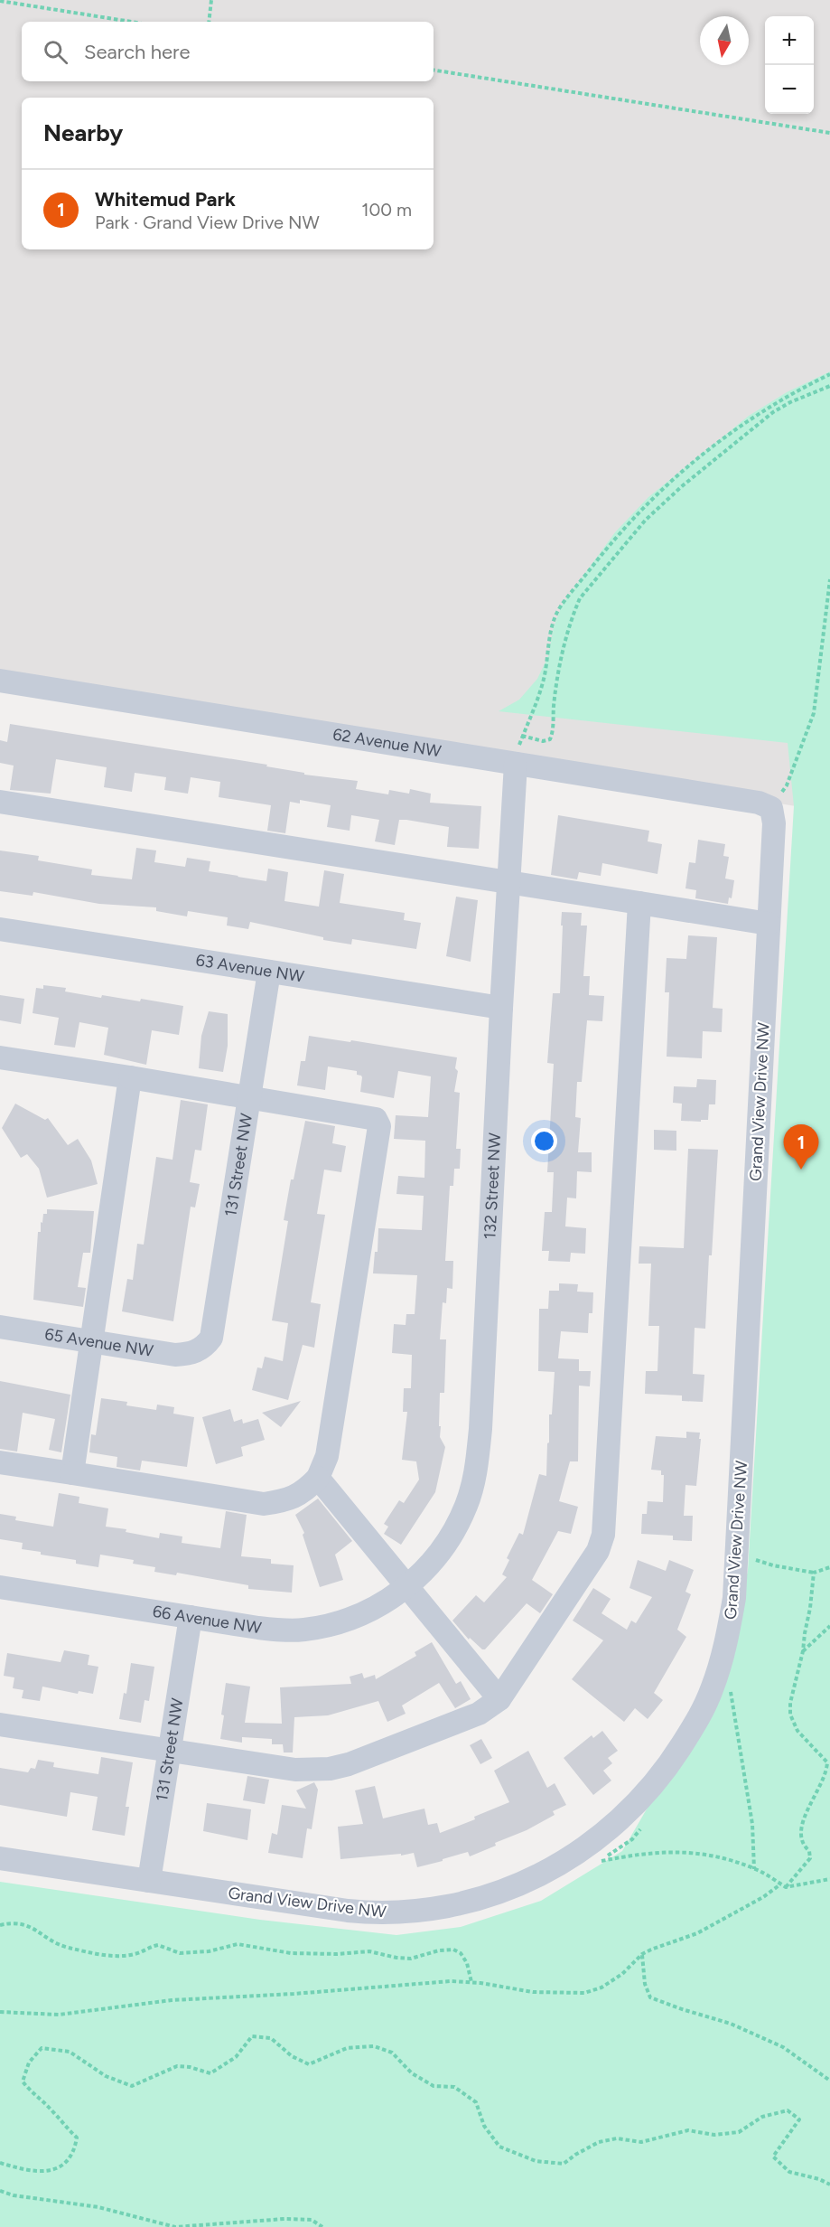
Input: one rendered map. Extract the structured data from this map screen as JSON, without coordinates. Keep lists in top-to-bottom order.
{
  "streets": {
    "street": [
      "62 Avenue NW",
      "63 Avenue NW",
      "Grand View Drive NW",
      "131 Street NW",
      "132 Street NW",
      "65 Avenue NW",
      "66 Avenue NW"
    ]
  },
  "crossings": [
    ["62 Avenue NW", "Grand View Drive NW"],
    ["62 Avenue NW", "132 Street NW"],
    ["63 Avenue NW", "131 Street NW"],
    ["63 Avenue NW", "132 Street NW"],
    ["Grand View Drive NW", "131 Street NW"],
    ["131 Street NW", "65 Avenue NW"],
    ["131 Street NW", "66 Avenue NW"],
    ["132 Street NW", "66 Avenue NW"]
  ],
  "north": "bottom",
  "page": {
    "map_buttons": ["+", "−"],
    "search": "Search here",
    "heading": "Nearby",
    "list": [
      {
        "mark": "1",
        "name": "Whitemud Park",
        "note": "Park · Grand View Drive NW",
        "value": "100 m"
      }
    ],
    "pins": "1"
  }
}
